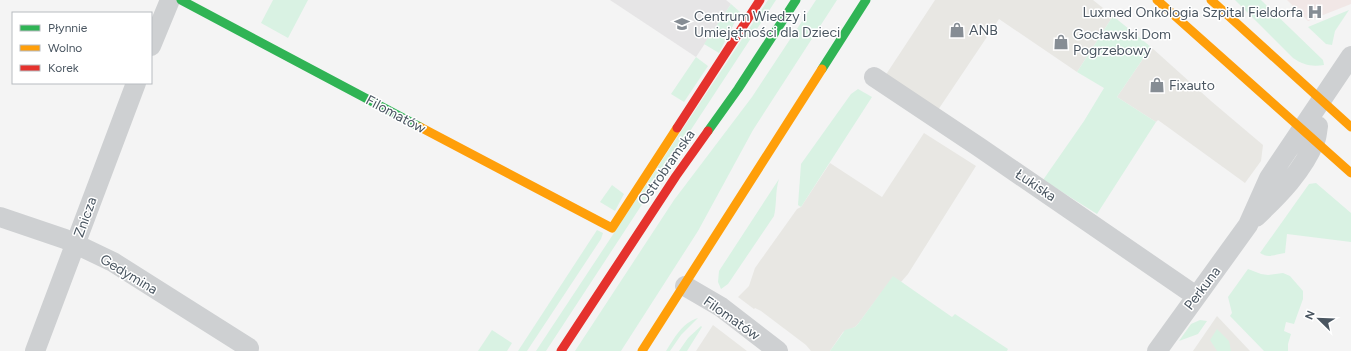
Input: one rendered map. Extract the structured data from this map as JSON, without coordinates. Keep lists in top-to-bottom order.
{
  "streets": {
    "street": [
      "Filomatów",
      "Ostrobramska",
      "Łukiska",
      "Znicza",
      "Gedymina",
      "Perkuna"
    ]
  },
  "crossings": [
    ["Łukiska", "Perkuna"],
    ["Znicza", "Gedymina"]
  ],
  "places": {
    "hospital": ["Luxmed Onkologia Szpital Fieldorfa"],
    "school or university": ["Centrum Wiedzy i Umiejętności dla Dzieci"],
    "shop": ["ANB", "Gocławski Dom Pogrzebowy", "Fixauto"]
  },
  "legend": ["Płynnie", "Wolno", "Korek"],
  "north": "top left"
}
